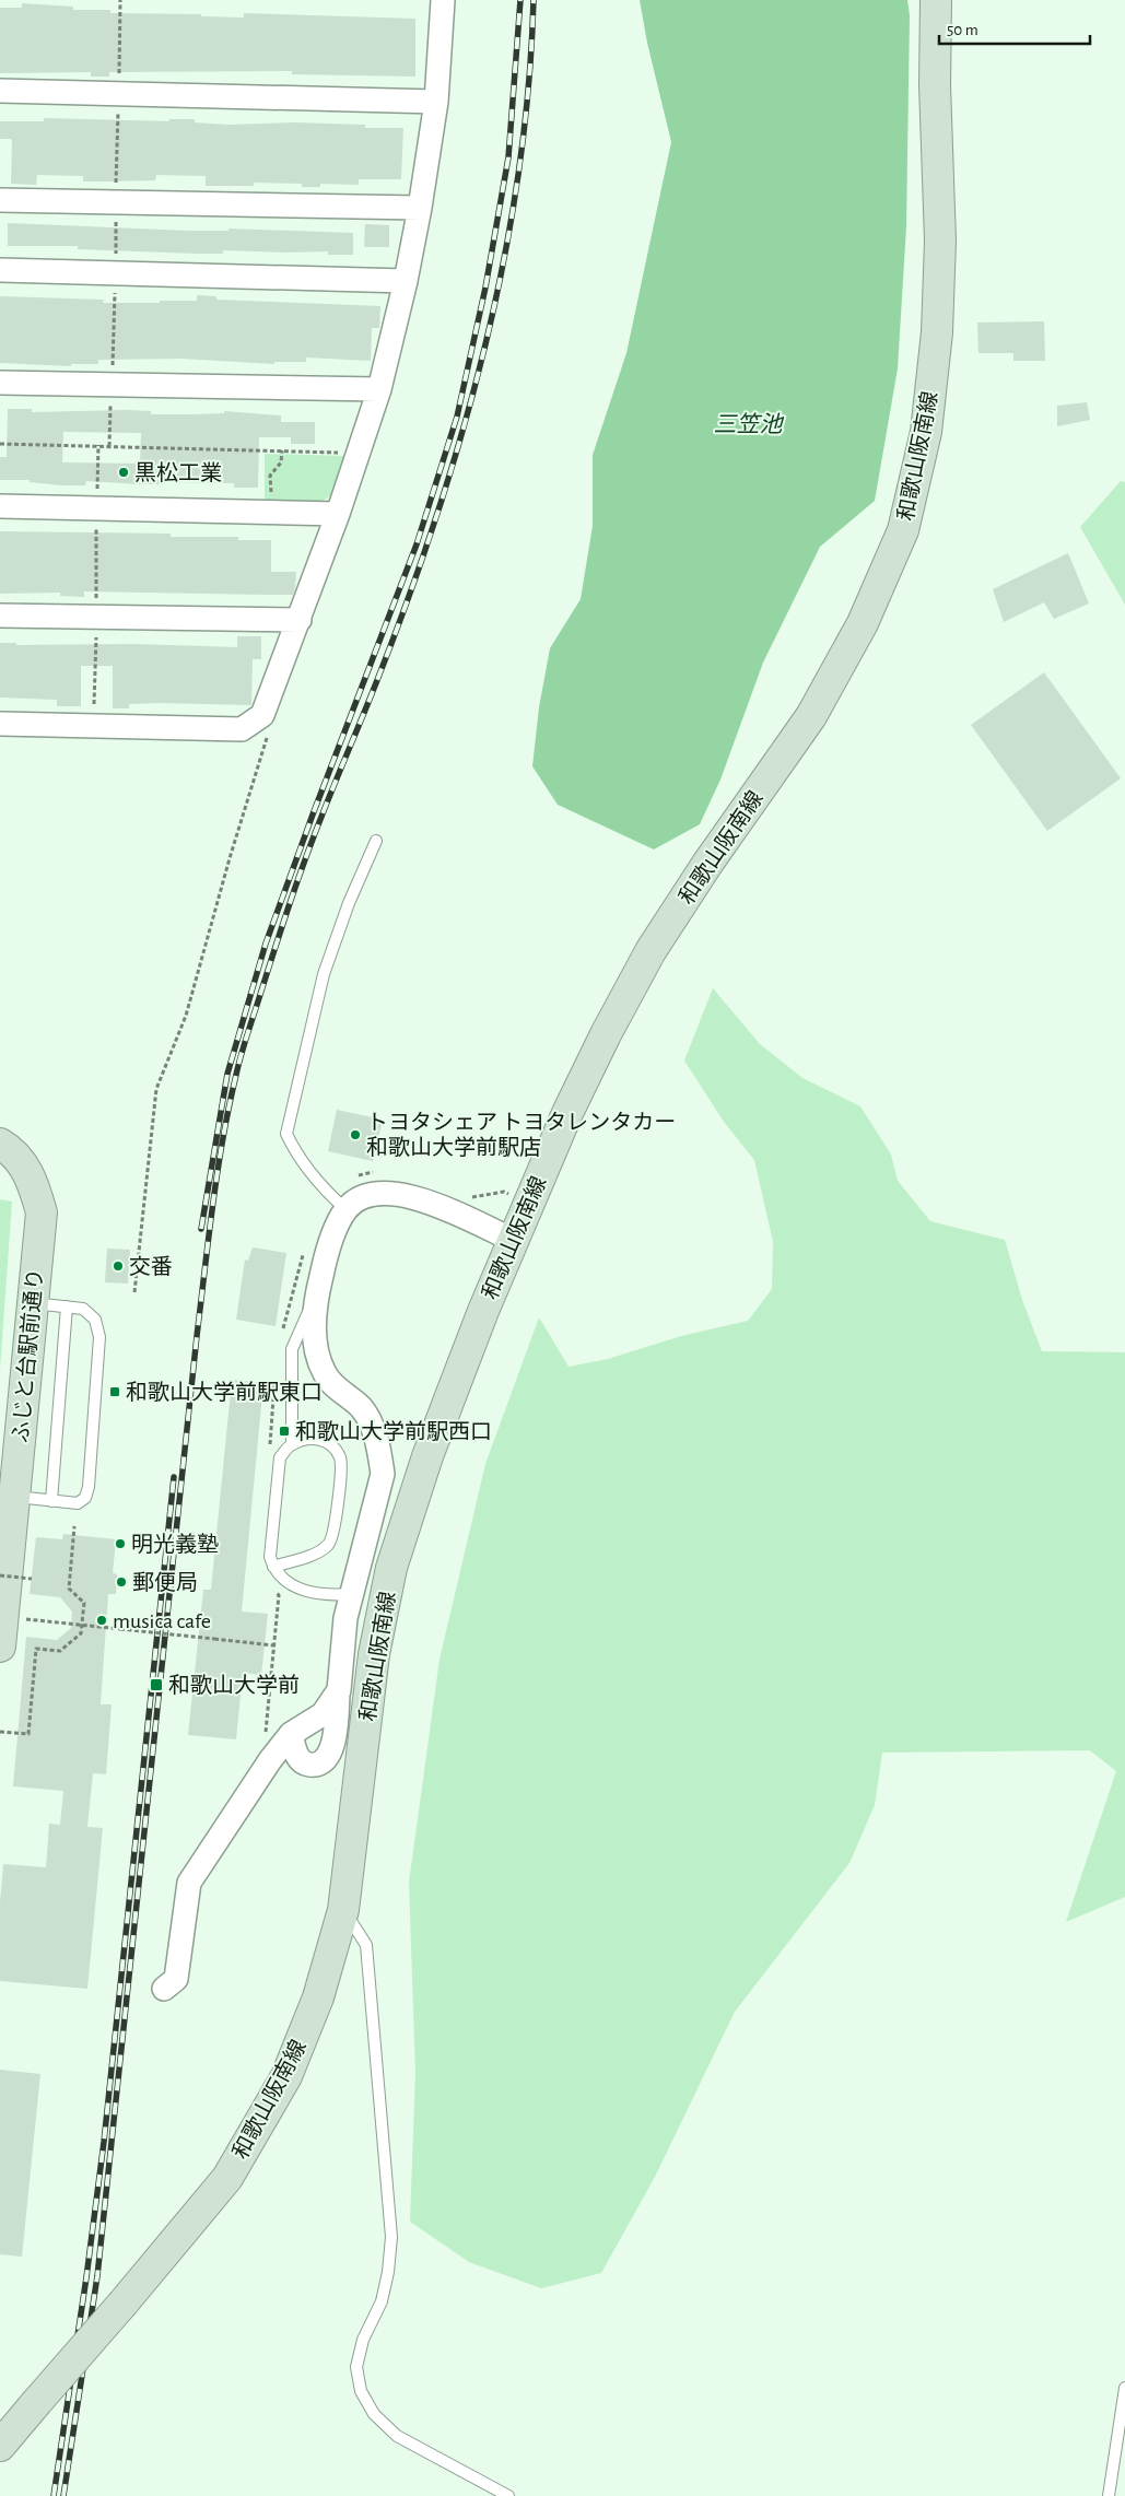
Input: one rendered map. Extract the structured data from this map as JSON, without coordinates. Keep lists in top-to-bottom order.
{
  "streets": {
    "main road": ["和歌山阪南線", "ふじと台駅前通り"]
  },
  "water": ["三笠池"],
  "places": {
    "other": [
      "黒松工業",
      "トヨタシェア トヨタレンタカー 和歌山大学前駅店",
      "交番",
      "明光義塾",
      "郵便局",
      "musica cafe"
    ],
    "transit": ["和歌山大学前駅東口", "和歌山大学前駅西口", "和歌山大学前"]
  },
  "scale_bar": "50 m"
}
